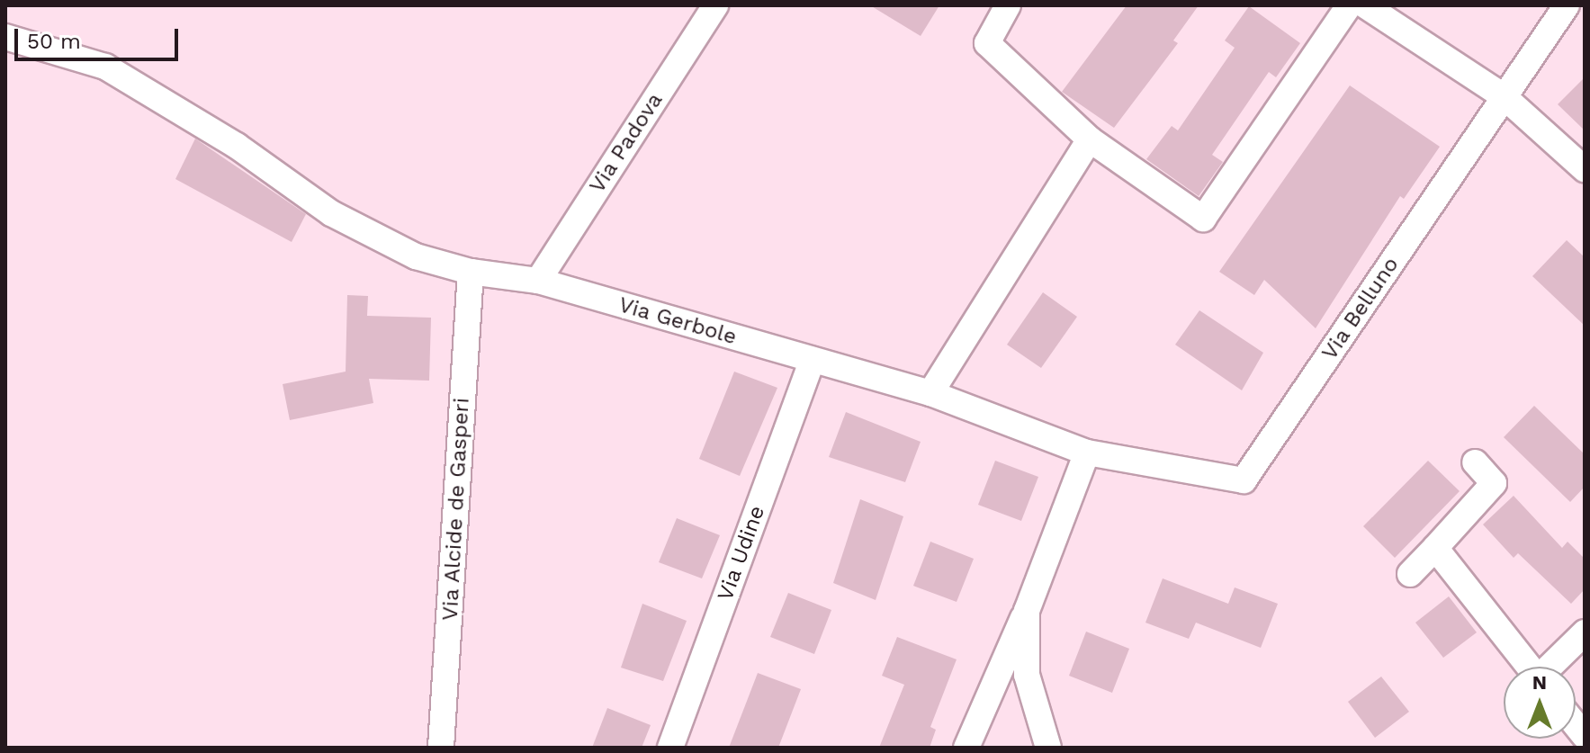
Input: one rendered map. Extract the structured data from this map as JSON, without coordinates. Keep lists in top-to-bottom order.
{
  "streets": {
    "street": [
      "Via Padova",
      "Via Belluno",
      "Via Gerbole",
      "Via Alcide de Gasperi",
      "Via Udine"
    ]
  },
  "crossings": [
    ["Via Padova", "Via Gerbole"],
    ["Via Belluno", "Via Gerbole"],
    ["Via Gerbole", "Via Alcide de Gasperi"],
    ["Via Gerbole", "Via Udine"]
  ],
  "scale_bar": "50 m",
  "north": "top"
}
